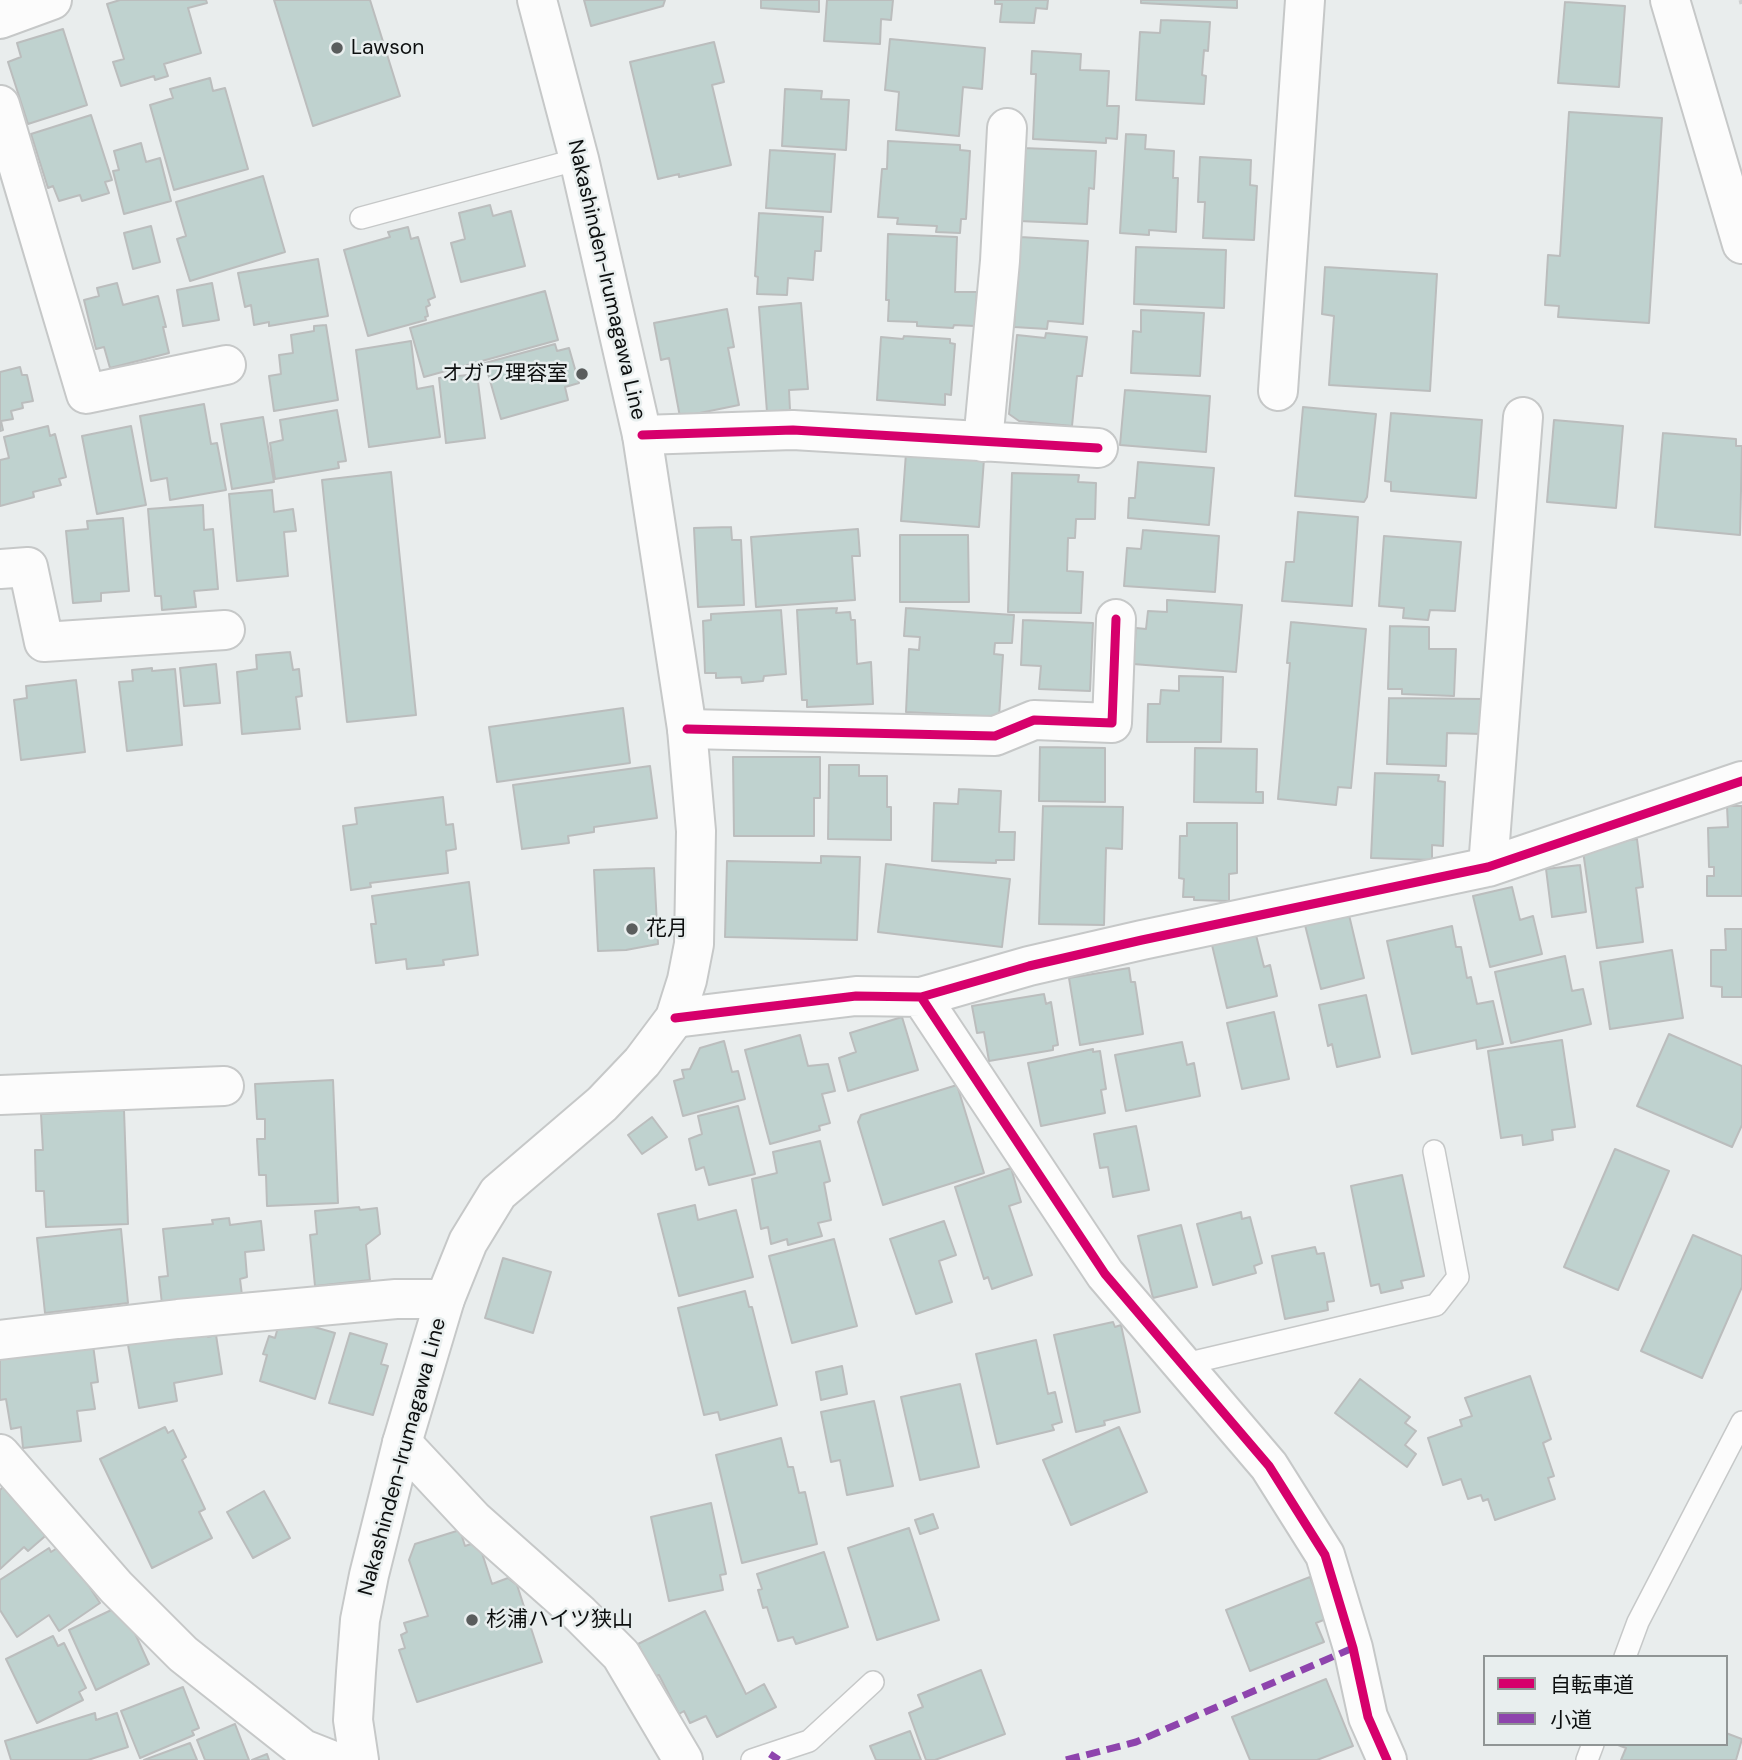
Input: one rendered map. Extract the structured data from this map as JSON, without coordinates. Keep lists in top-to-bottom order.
{
  "streets": {
    "street": ["Nakashinden-Irumagawa Line"]
  },
  "places": [
    "Lawson",
    "オガワ理容室",
    "花月",
    "杉浦ハイツ狭山"
  ],
  "legend": ["自転車道", "小道"]
}
